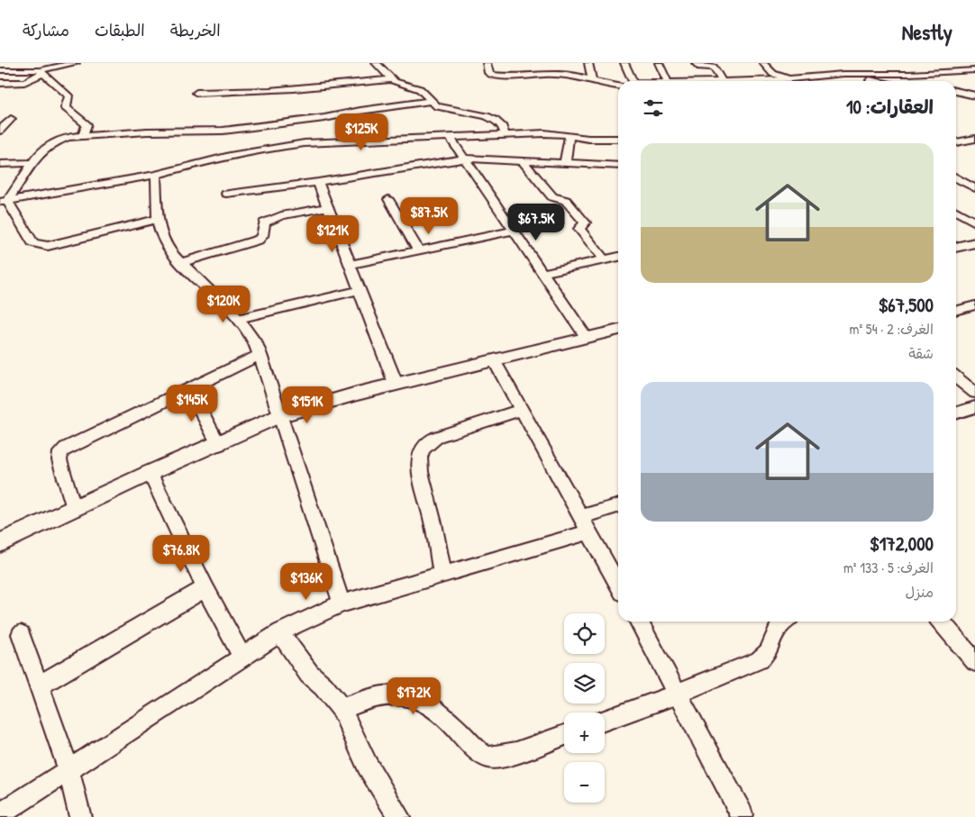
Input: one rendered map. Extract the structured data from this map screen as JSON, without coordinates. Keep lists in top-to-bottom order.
{
  "page": {
    "header": "Nestly",
    "nav": ["الخريطة", "الطبقات", "مشاركة"],
    "heading": "العقارات: 10",
    "price": [
      "$125K",
      "$87.5K",
      "$67.5K",
      "$121K",
      "$120K",
      "$145K",
      "$151K",
      "$76.8K",
      "$136K",
      "$172K"
    ],
    "list": [
      {
        "name": "$67,500",
        "note": "الغرف: 2 · 54 m² · شقة"
      },
      {
        "name": "$172,000",
        "note": "الغرف: 5 · 133 m² · منزل"
      }
    ],
    "map_buttons": ["+", "−"]
  }
}
